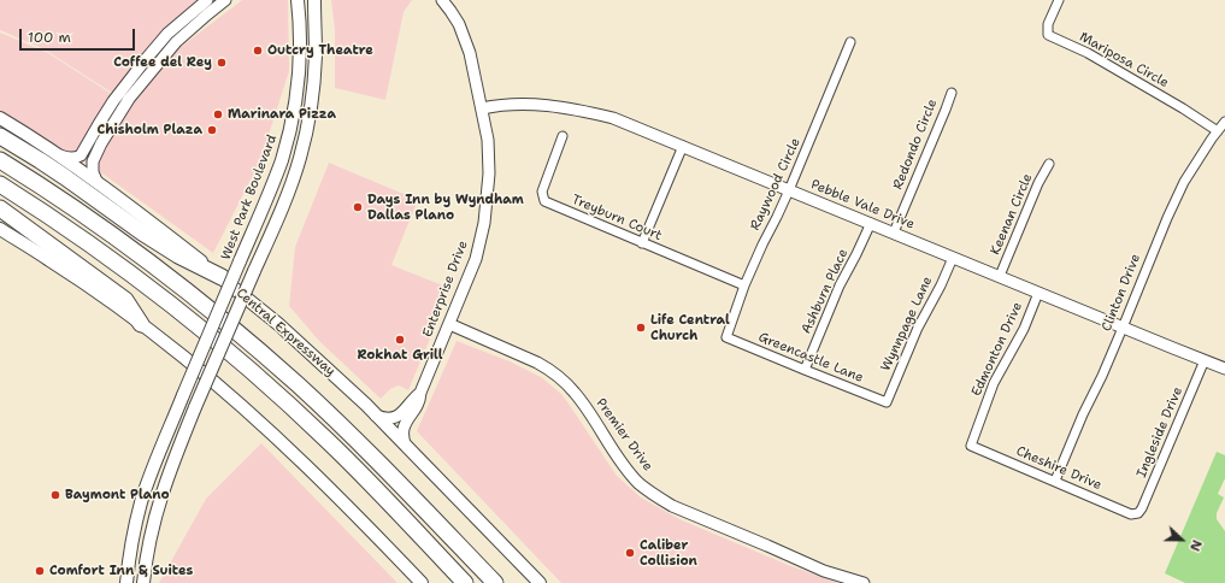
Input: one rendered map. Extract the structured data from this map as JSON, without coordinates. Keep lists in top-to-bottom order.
{
  "streets": {
    "main road": ["West Park Boulevard", "Central Expressway"],
    "street": [
      "Mariposa Circle",
      "Redondo Circle",
      "Raywood Circle",
      "Pebble Vale Drive",
      "Keenan Circle",
      "Treyburn Court",
      "Enterprise Drive",
      "Ashburn Place",
      "Clinton Drive",
      "Wynnpage Lane",
      "Edmonton Drive",
      "Greencastle Lane",
      "Ingleside Drive",
      "Premier Drive",
      "Cheshire Drive"
    ]
  },
  "crossings": [
    ["Mariposa Circle", "Clinton Drive"],
    ["Redondo Circle", "Pebble Vale Drive"],
    ["Raywood Circle", "Pebble Vale Drive"],
    ["Raywood Circle", "Treyburn Court"],
    ["Raywood Circle", "Greencastle Lane"],
    ["Pebble Vale Drive", "Keenan Circle"],
    ["Pebble Vale Drive", "Enterprise Drive"],
    ["Pebble Vale Drive", "Ashburn Place"],
    ["Pebble Vale Drive", "Clinton Drive"],
    ["Pebble Vale Drive", "Wynnpage Lane"],
    ["Pebble Vale Drive", "Edmonton Drive"],
    ["Pebble Vale Drive", "Ingleside Drive"],
    ["Enterprise Drive", "Central Expressway"],
    ["Enterprise Drive", "Premier Drive"],
    ["Ashburn Place", "Greencastle Lane"],
    ["Clinton Drive", "Cheshire Drive"],
    ["Wynnpage Lane", "Greencastle Lane"],
    ["Edmonton Drive", "Cheshire Drive"],
    ["Ingleside Drive", "Cheshire Drive"]
  ],
  "places": [
    "Outcry Theatre",
    "Coffee del Rey",
    "Marinara Pizza",
    "Chisholm Plaza",
    "Days Inn by Wyndham Dallas Plano",
    "Life Central Church",
    "Rokhat Grill",
    "Baymont Plano",
    "Caliber Collision",
    "Comfort Inn & Suites"
  ],
  "scale_bar": "100 m",
  "north": "right"
}
